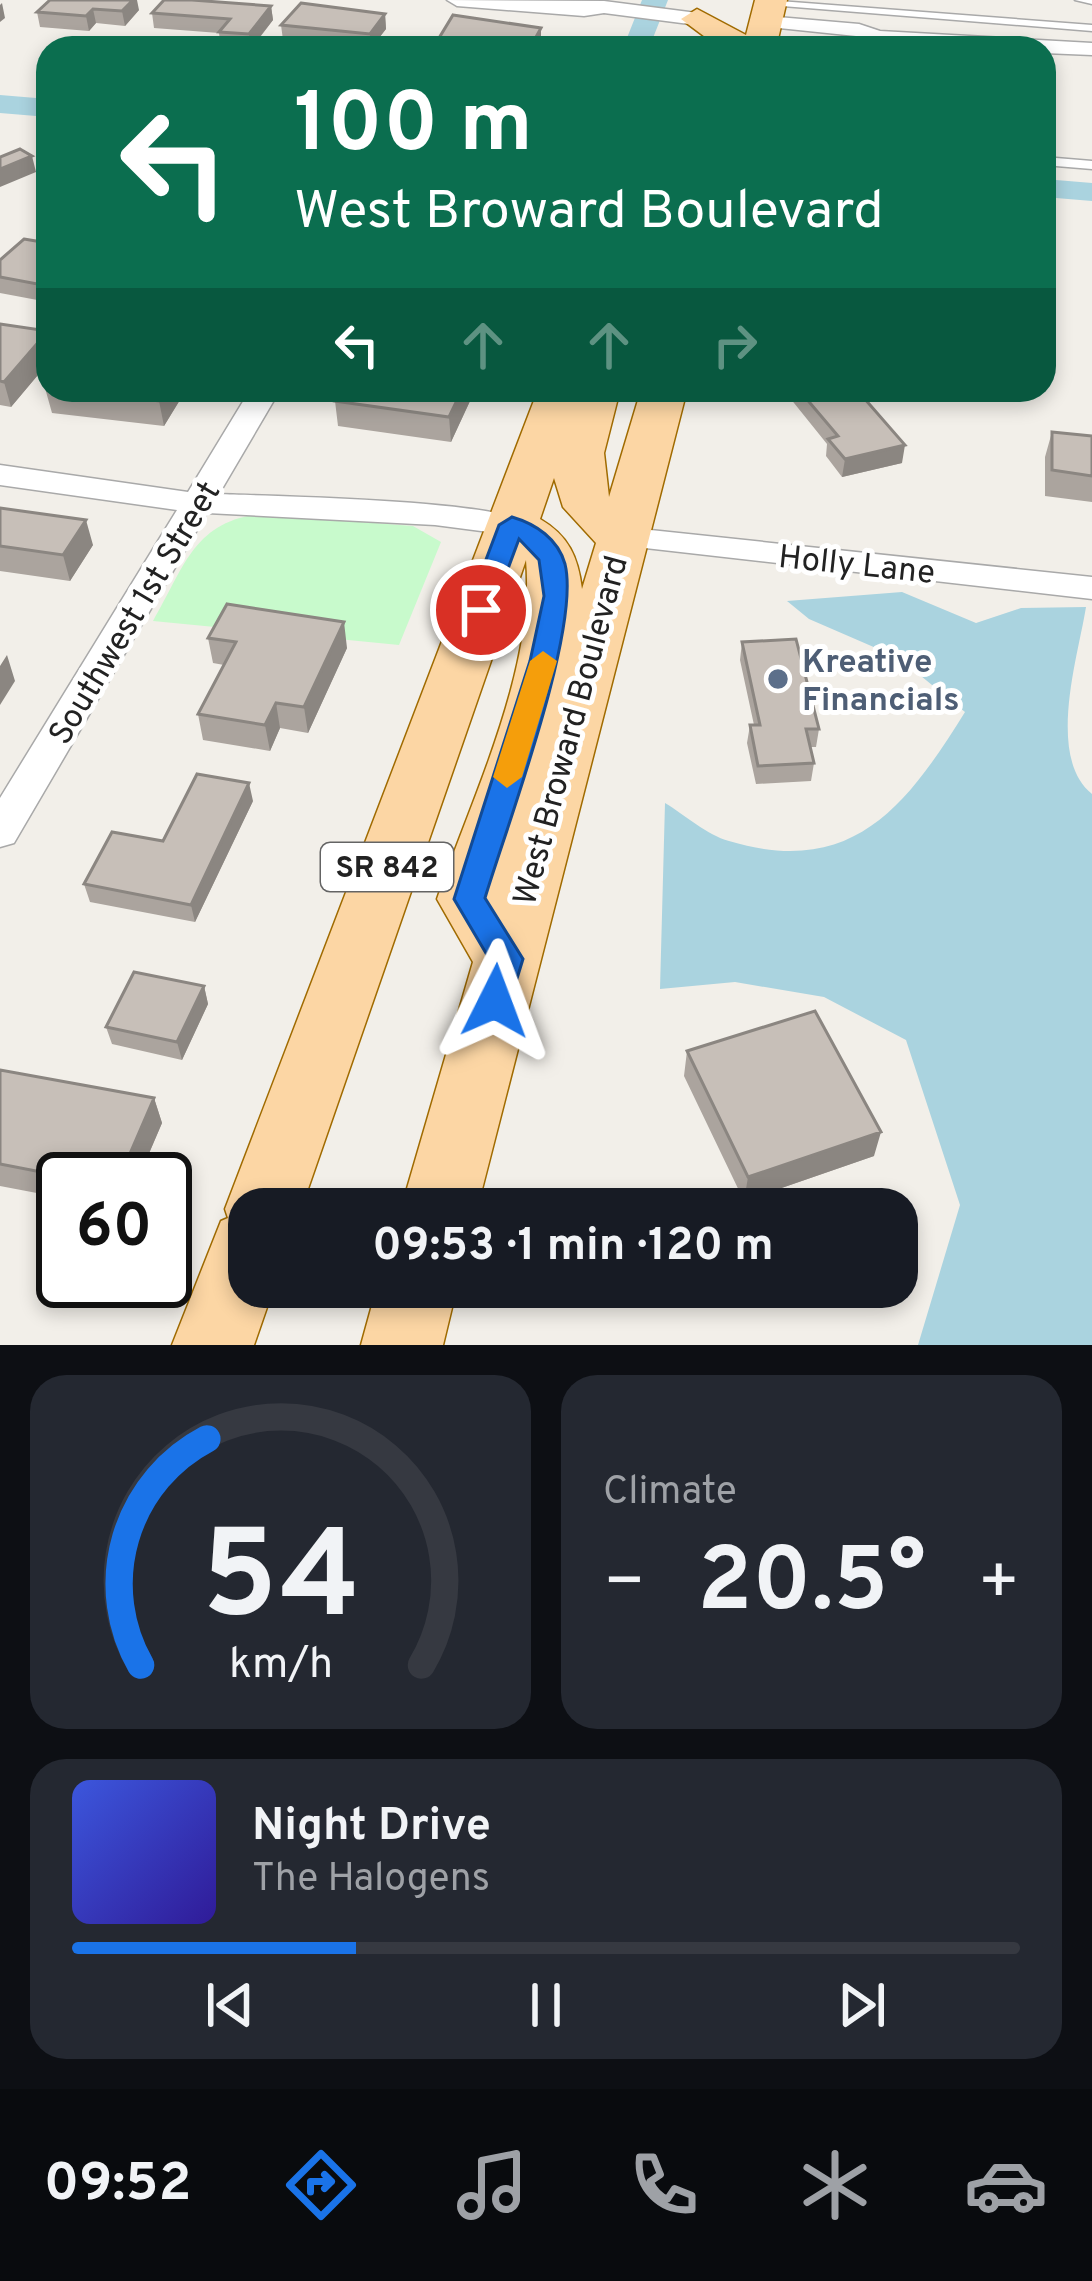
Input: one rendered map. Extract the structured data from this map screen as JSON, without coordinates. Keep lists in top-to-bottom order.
{
  "streets": {
    "main road": ["West Broward Boulevard", "SR 842"],
    "street": ["Holly Lane", "Southwest 1st Street"]
  },
  "crossings": [
    ["Holly Lane", "West Broward Boulevard"]
  ],
  "places": ["Kreative Financials"],
  "page": {
    "turn": ["100 m", "West Broward Boulevard"],
    "limit": "60",
    "trip": "09:53 · 1 min · 120 m",
    "tile": "Climate",
    "heat": ["−", "20.5°", "+"],
    "song": ["Night Drive", "The Halogens"],
    "tabs": "09:52",
    "gauge": ["54", "km/h"]
  }
}
